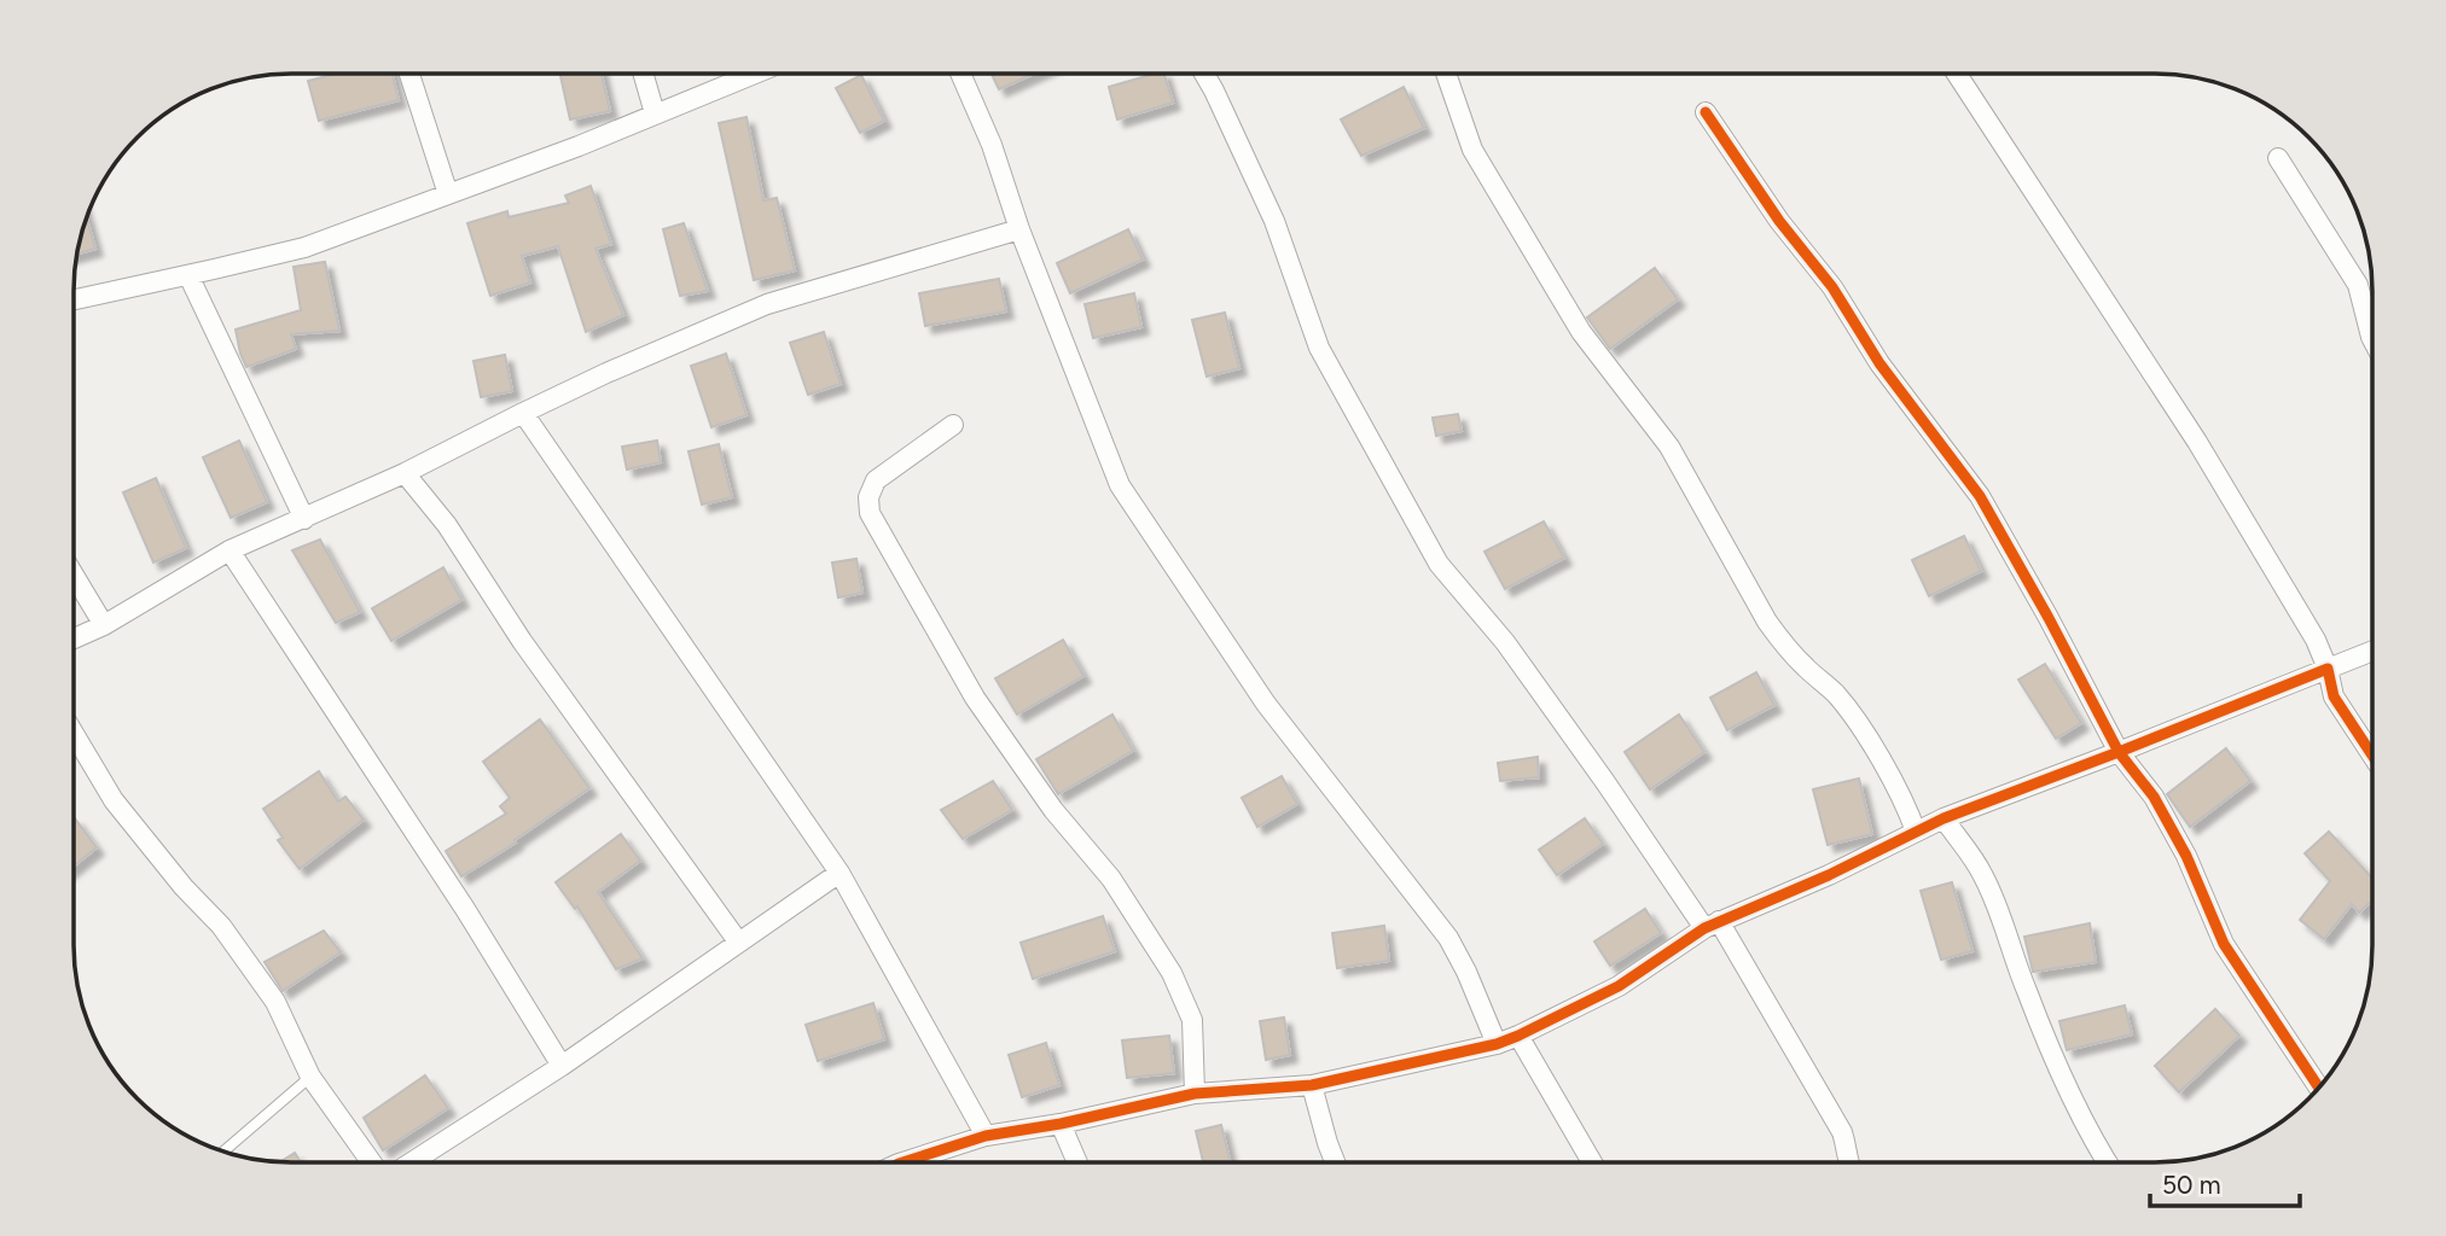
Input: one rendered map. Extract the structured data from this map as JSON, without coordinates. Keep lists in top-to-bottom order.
{
  "scale_bar": "50 m"
}
